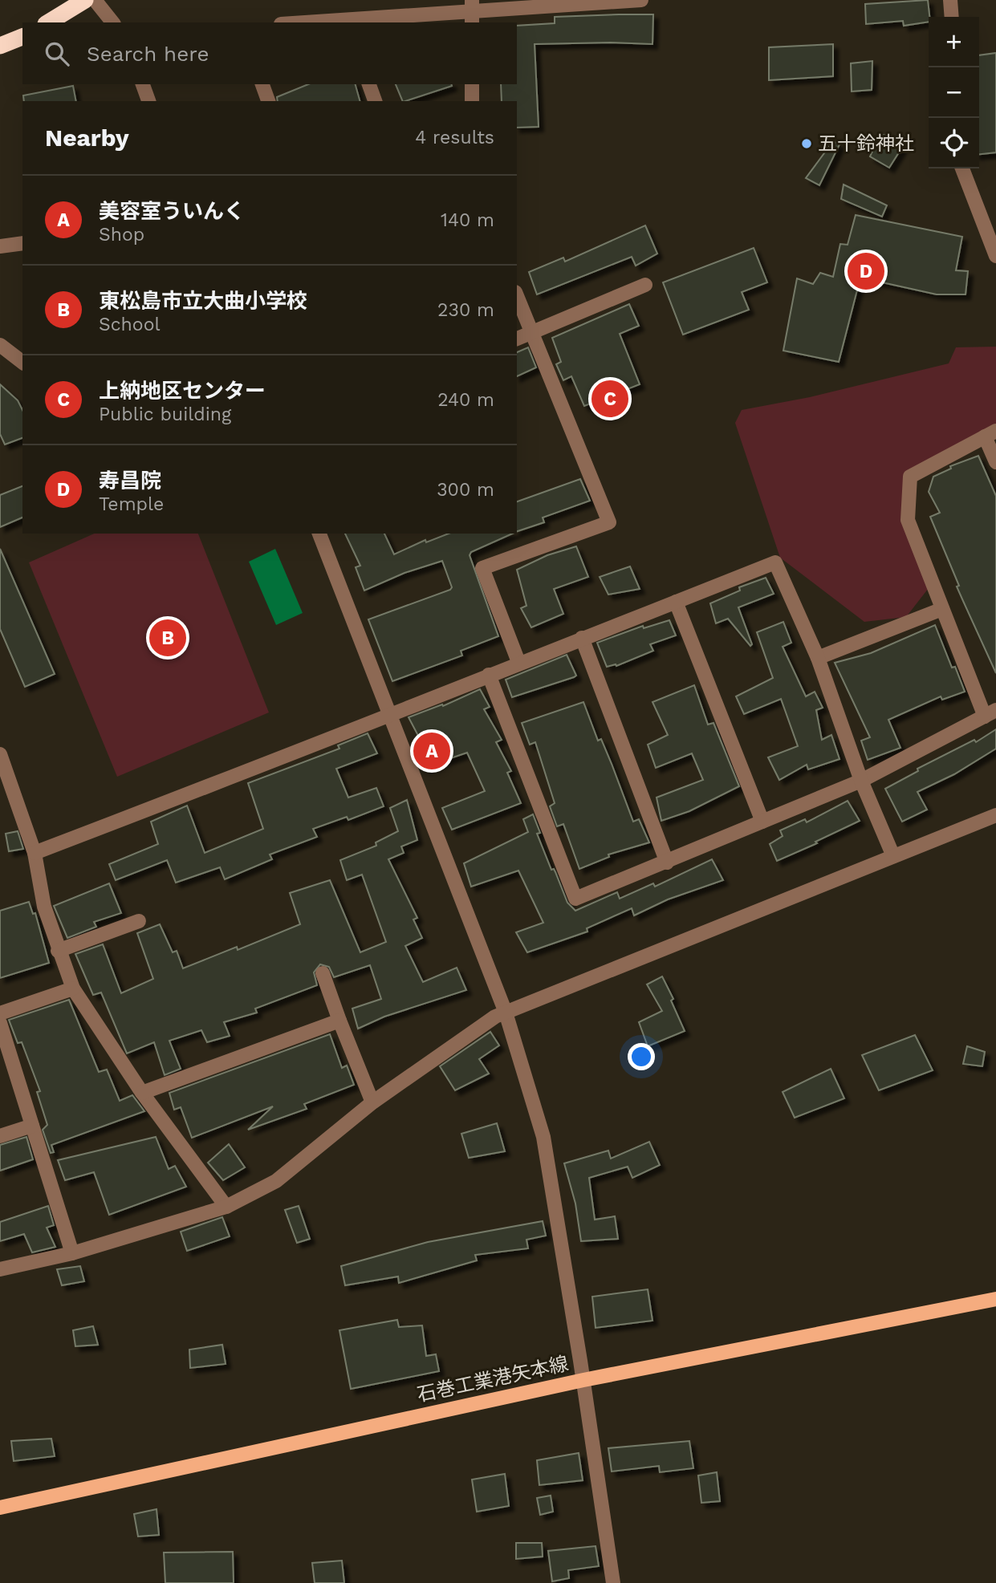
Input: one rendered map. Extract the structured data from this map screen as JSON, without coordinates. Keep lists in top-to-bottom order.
{
  "streets": {
    "main road": ["石巻工業港矢本線"]
  },
  "places": ["五十鈴神社"],
  "page": {
    "map_buttons": ["+", "−"],
    "search": "Search here",
    "heading": ["Nearby", "4 results"],
    "list": [
      {
        "mark": "A",
        "name": "美容室ういんく",
        "note": "Shop",
        "value": "140 m"
      },
      {
        "mark": "B",
        "name": "東松島市立大曲小学校",
        "note": "School",
        "value": "230 m"
      },
      {
        "mark": "C",
        "name": "上納地区センター",
        "note": "Public building",
        "value": "240 m"
      },
      {
        "mark": "D",
        "name": "寿昌院",
        "note": "Temple",
        "value": "300 m"
      }
    ],
    "pins": [
      "D",
      "C",
      "B",
      "A"
    ]
  }
}
